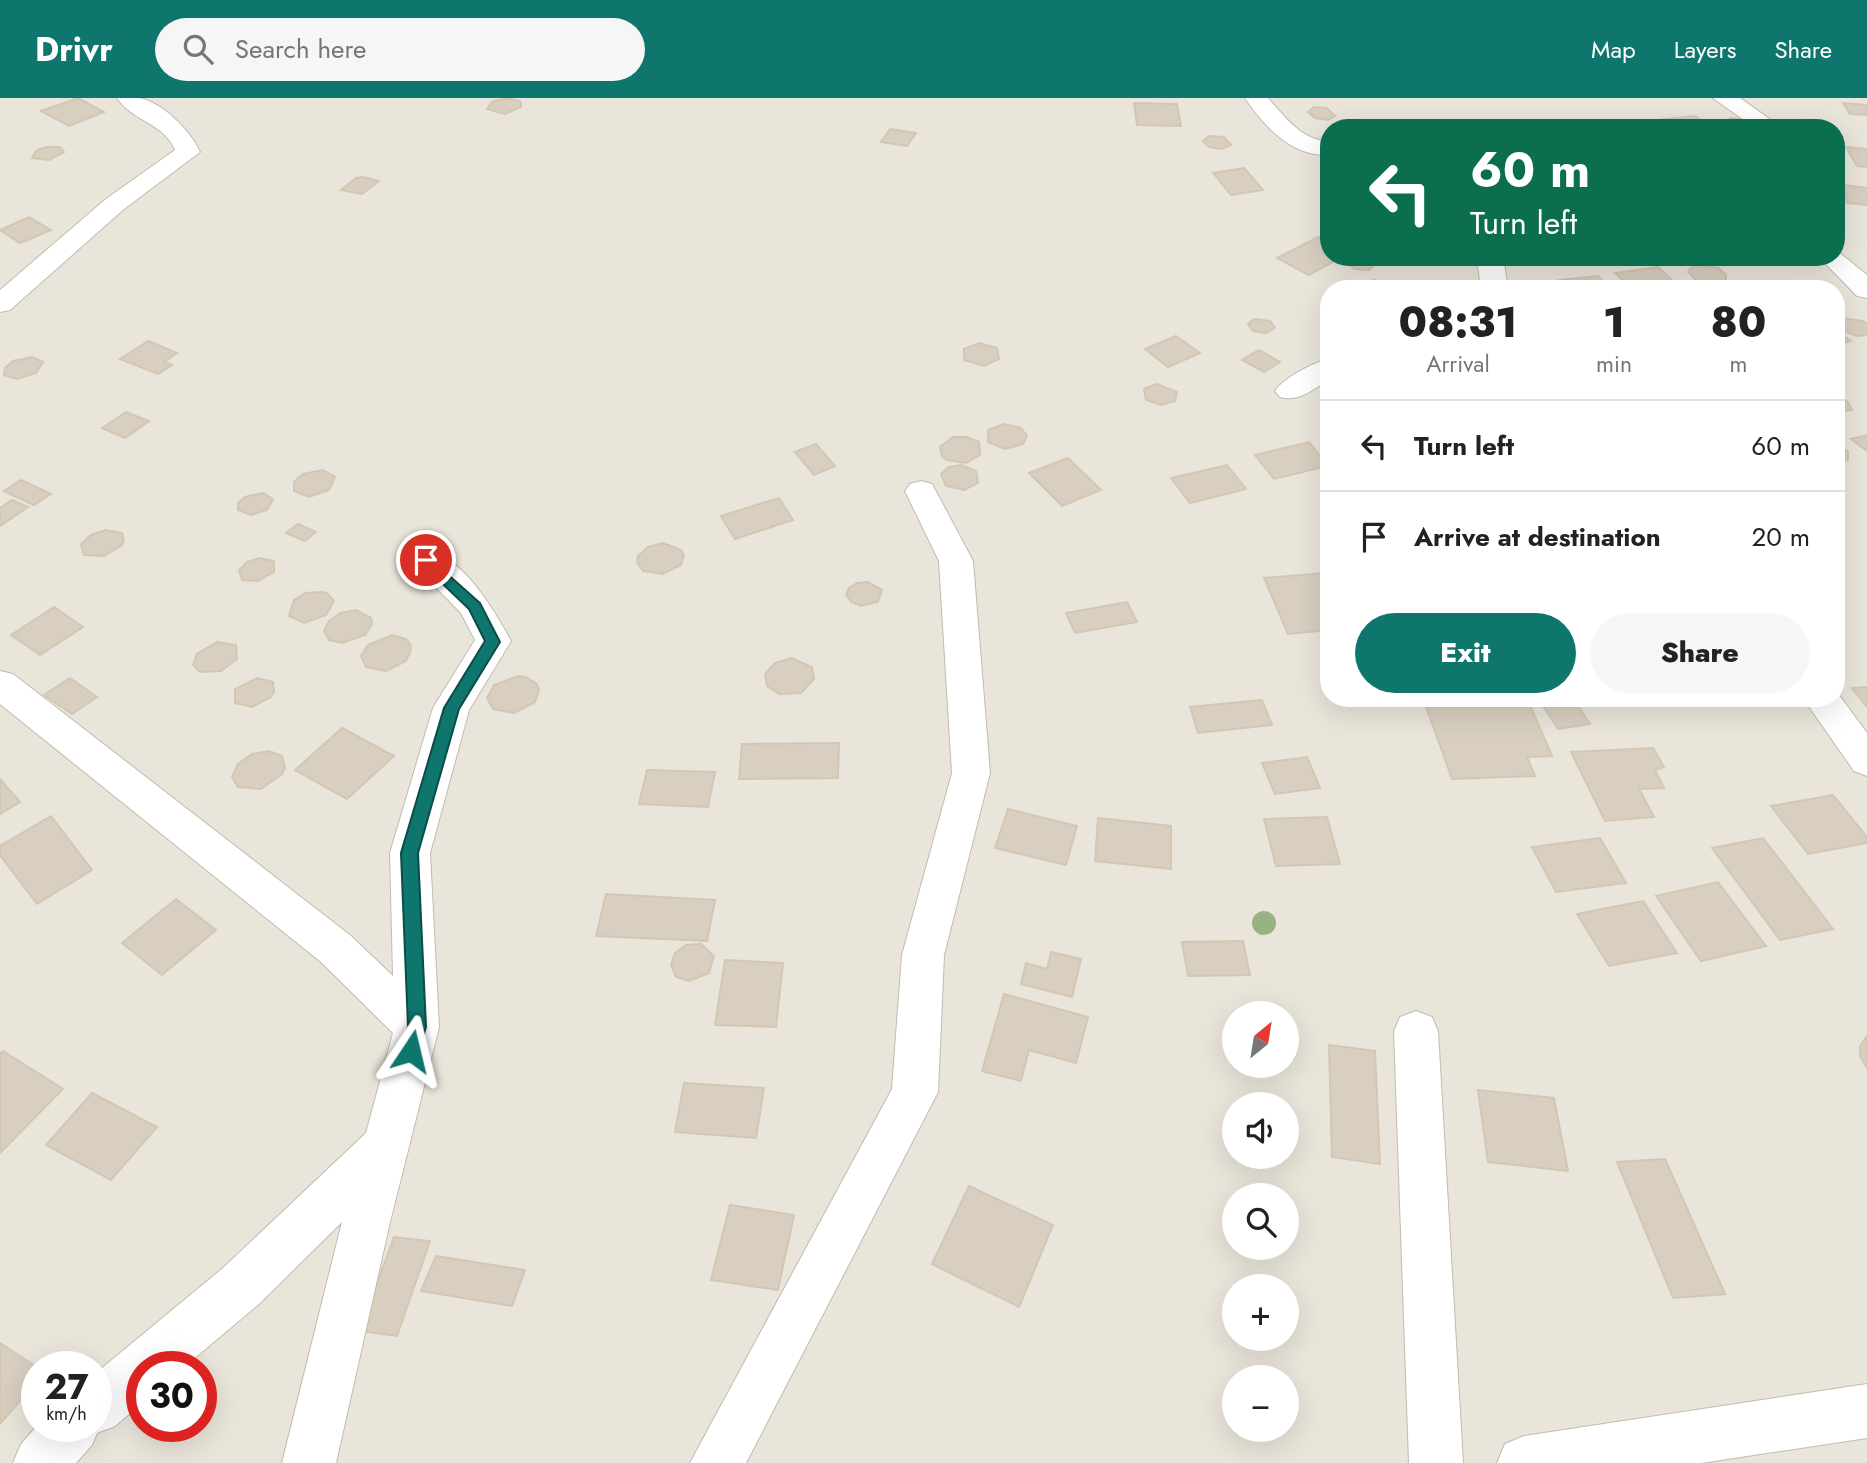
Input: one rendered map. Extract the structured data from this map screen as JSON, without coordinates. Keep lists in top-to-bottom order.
{
  "north": "top right",
  "page": {
    "header": "Drivr",
    "search": "Search here",
    "nav": ["Map", "Layers", "Share"],
    "turn": ["60 m", "Turn left"],
    "eta": [
      "08:31",
      "Arrival",
      "1",
      "min",
      "80",
      "m"
    ],
    "list": [
      {
        "name": "Turn left",
        "value": "60 m"
      },
      {
        "name": "Arrive at destination",
        "value": "20 m"
      }
    ],
    "buttons": ["Exit", "Share"],
    "map_buttons": ["+", "−"],
    "speed": "27 km/h",
    "limit": "30"
  }
}
